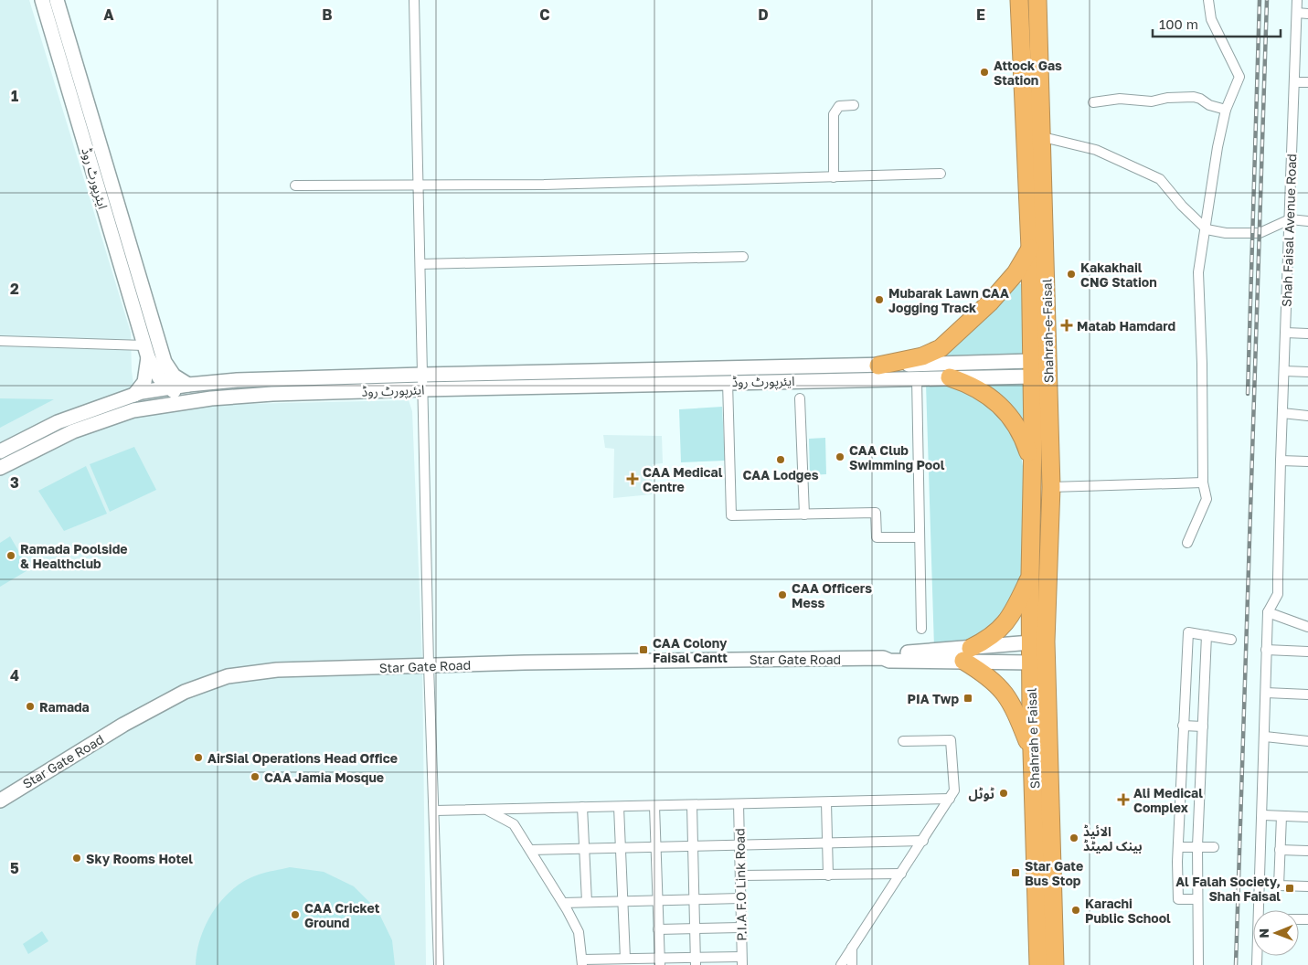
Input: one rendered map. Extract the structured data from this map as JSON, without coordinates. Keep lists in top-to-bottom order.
{
  "streets": {
    "highway": ["Shahrah-e-Faisal", "Shahrah e Faisal"],
    "main road": ["ایئرپورٹ روڈ", "Star Gate Road"],
    "street": ["Shah Faisal Avenue Road", "P.I.A F.O Link Road"]
  },
  "crossings": [
    ["ایئرپورٹ روڈ", "Shahrah-e-Faisal"],
    ["Shahrah-e-Faisal", "Star Gate Road"],
    ["Shahrah-e-Faisal", "Shahrah e Faisal"],
    ["Star Gate Road", "Shahrah e Faisal"]
  ],
  "places": {
    "other": [
      "Attock Gas Station",
      "Kakakhail CNG Station",
      "Mubarak Lawn CAA Jogging Track",
      "CAA Club Swimming Pool",
      "CAA Lodges",
      "Ramada Poolside & Healthclub",
      "CAA Officers Mess",
      "Ramada",
      "AirSial Operations Head Office",
      "CAA Jamia Mosque",
      "ٹوٹل",
      "الائیڈ بینک لمیٹڈ",
      "Sky Rooms Hotel",
      "Karachi Public School",
      "CAA Cricket Ground"
    ],
    "health": ["Matab Hamdard", "CAA Medical Centre", "Ali Medical Complex"],
    "transit": [
      "CAA Colony Faisal Cantt",
      "PIA Twp",
      "Star Gate Bus Stop",
      "Al Falah Society, Shah Faisal"
    ]
  },
  "scale_bar": "100 m",
  "north": "left",
  "grid": {
    "columns": [
      "A",
      "B",
      "C",
      "D",
      "E"
    ],
    "rows": [
      "1",
      "2",
      "3",
      "4",
      "5"
    ]
  }
}
